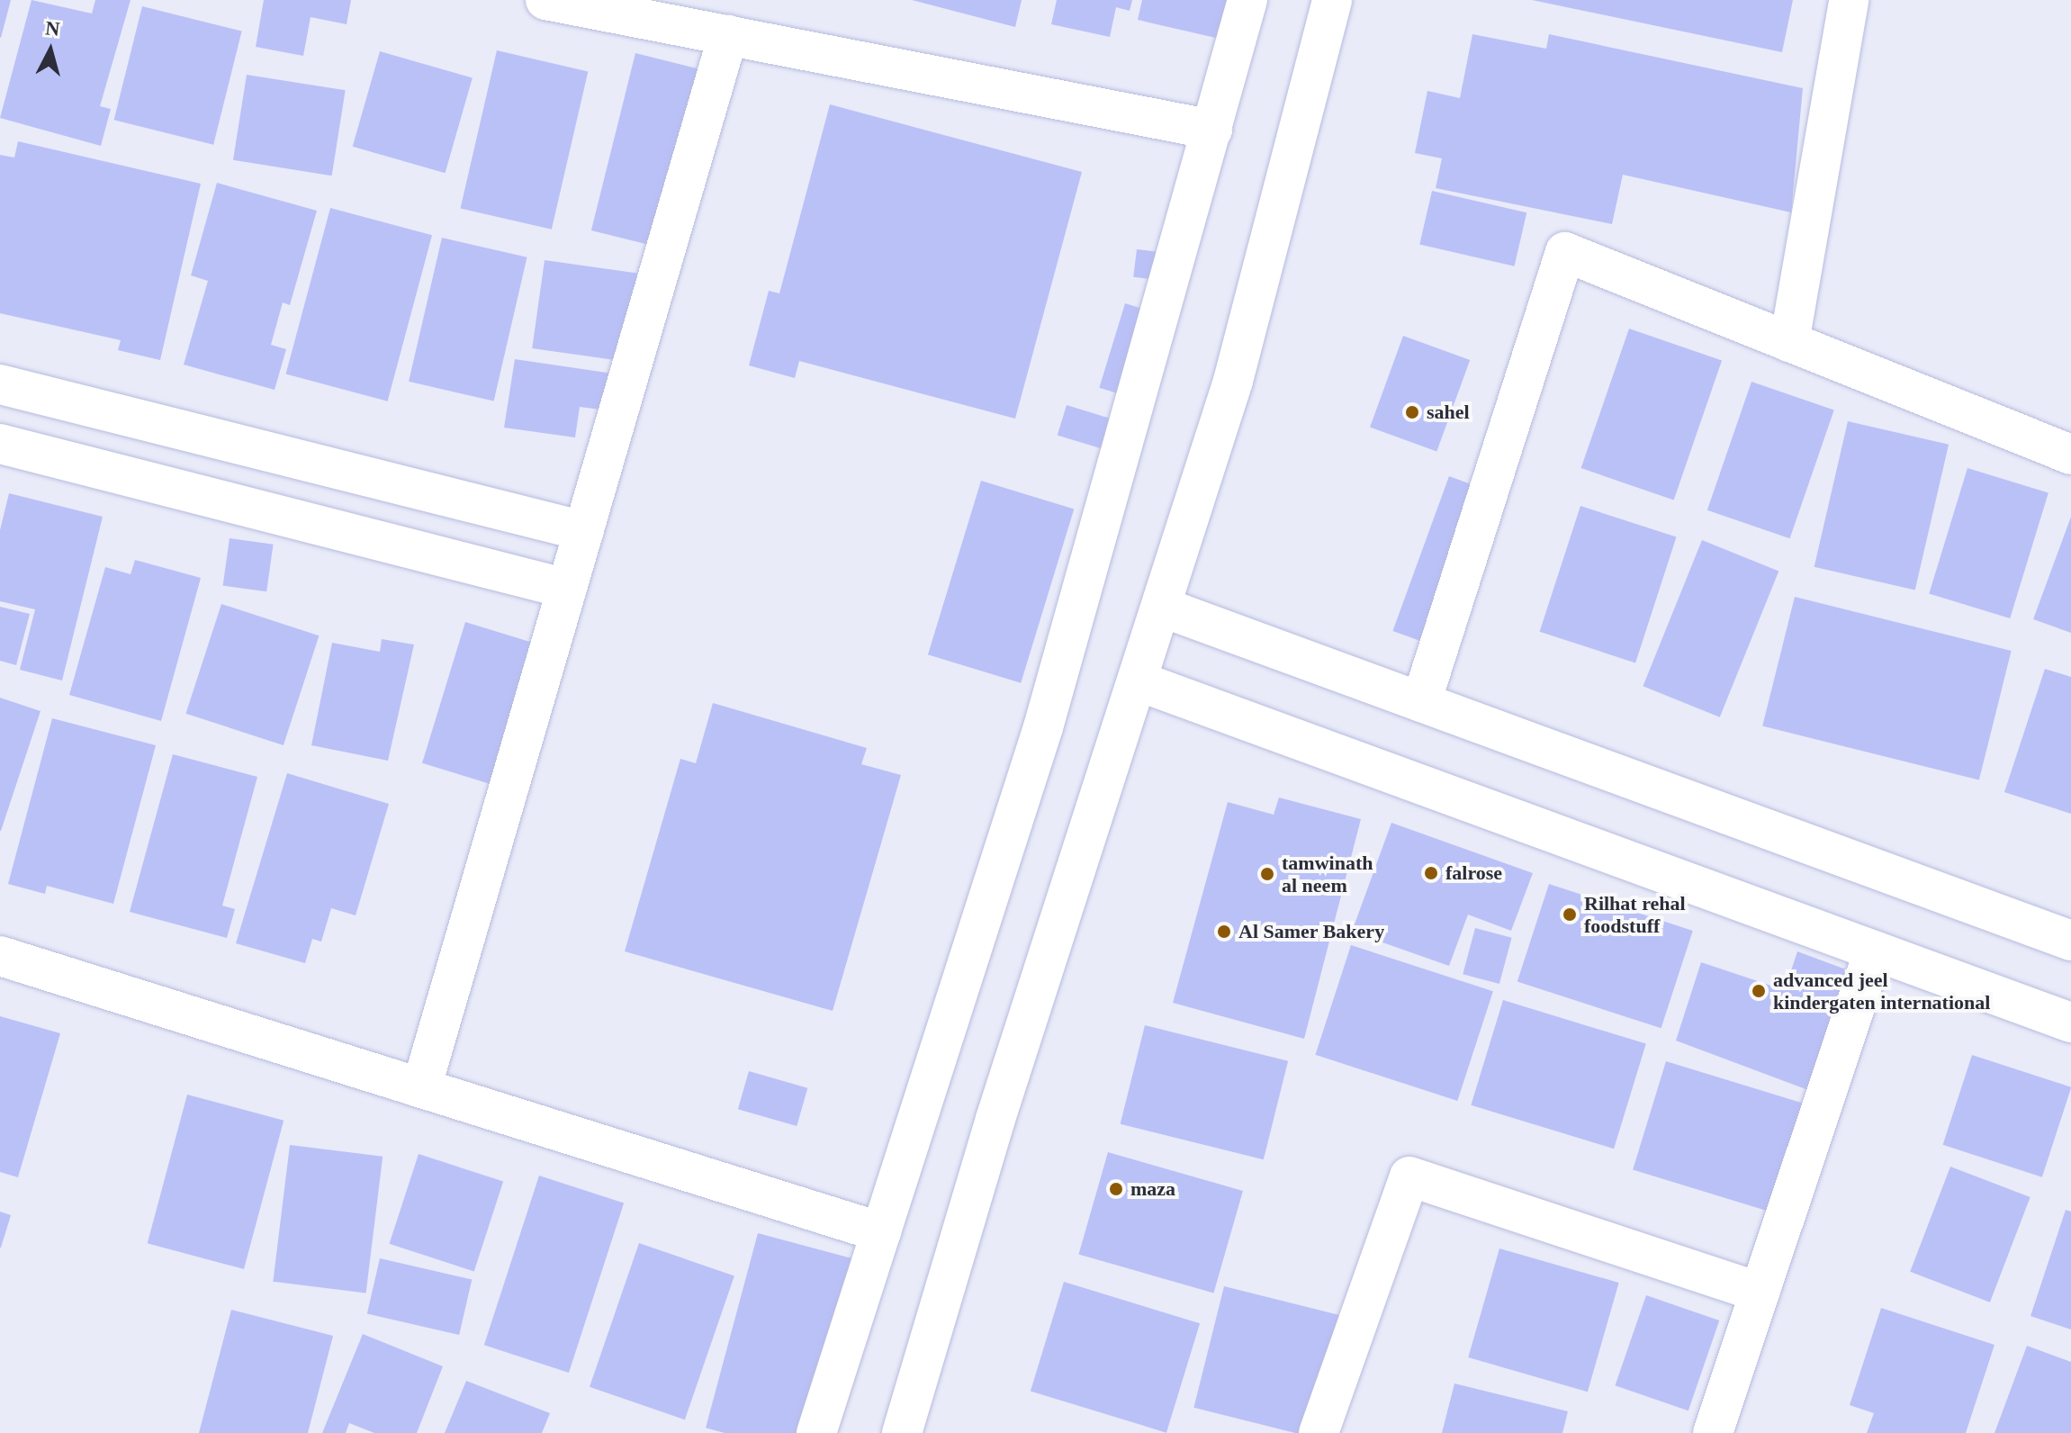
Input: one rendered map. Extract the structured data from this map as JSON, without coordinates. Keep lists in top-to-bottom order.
{
  "places": [
    "sahel",
    "falrose",
    "tamwinath al neem",
    "Rilhat rehal foodstuff",
    "Al Samer Bakery",
    "advanced jeel kindergaten international",
    "maza"
  ],
  "north": "top"
}
